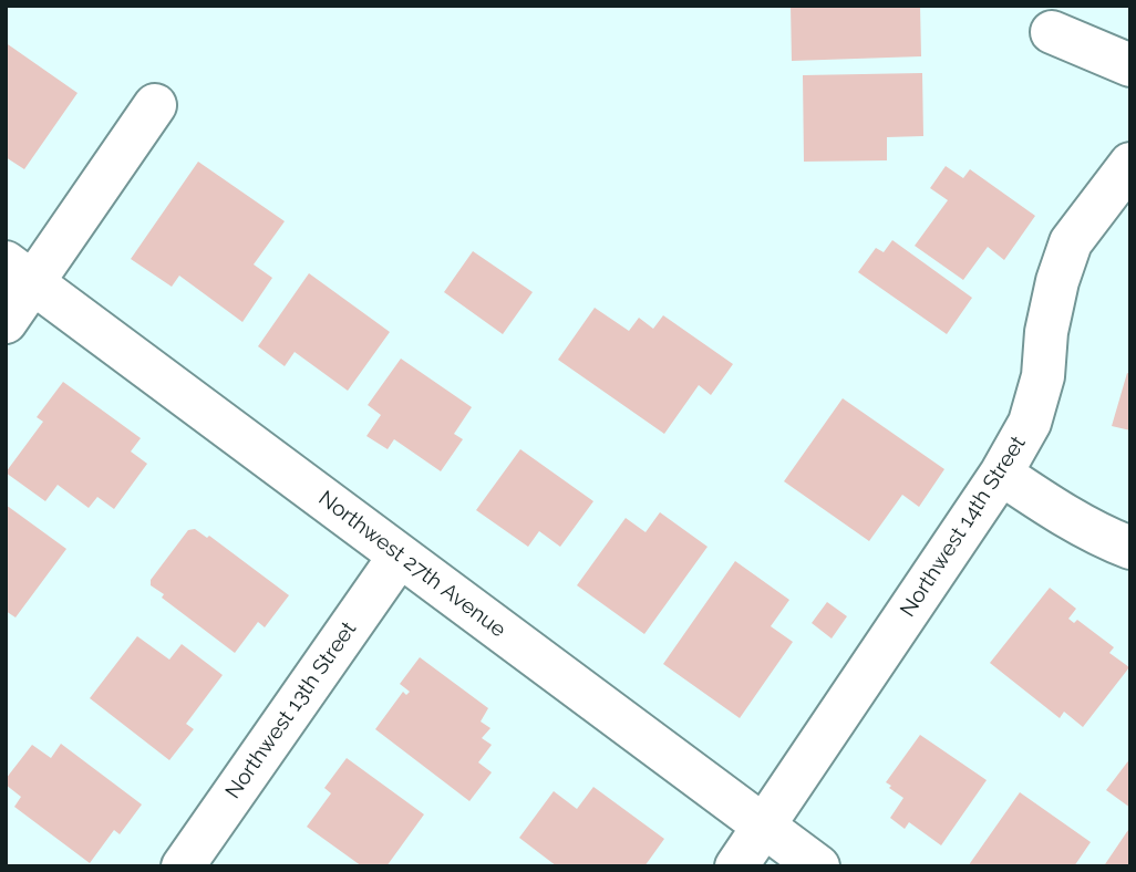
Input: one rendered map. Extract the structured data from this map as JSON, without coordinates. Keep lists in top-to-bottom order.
{
  "streets": {
    "street": ["Northwest 14th Street", "Northwest 27th Avenue", "Northwest 13th Street"]
  },
  "crossings": [
    ["Northwest 14th Street", "Northwest 27th Avenue"],
    ["Northwest 27th Avenue", "Northwest 13th Street"]
  ]
}
